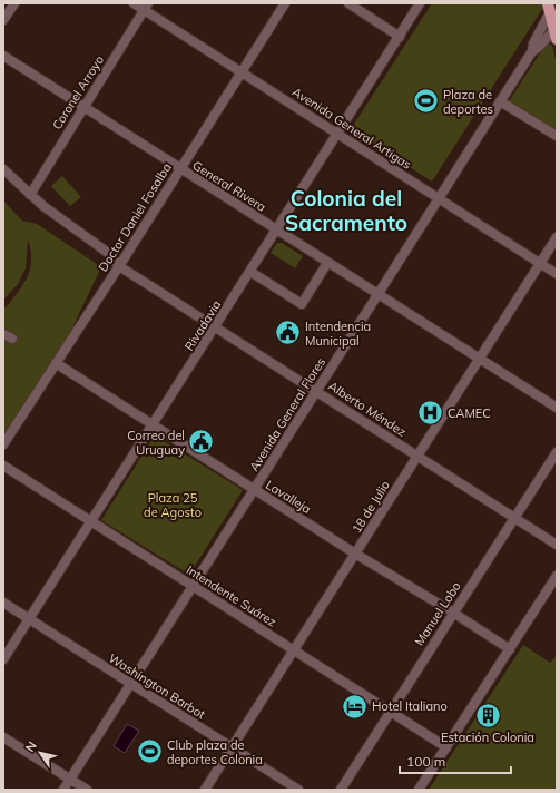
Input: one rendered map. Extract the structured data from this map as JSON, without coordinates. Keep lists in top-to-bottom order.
{
  "streets": {
    "street": [
      "Coronel Arroyo",
      "Avenida General Artigas",
      "General Rivera",
      "Doctor Daniel Fosalba",
      "Rivadavia",
      "Alberto Méndez",
      "Avenida General Flores",
      "Lavalleja",
      "18 de Julio",
      "Intendente Suárez",
      "Manuel Lobo",
      "Washington Barbot"
    ]
  },
  "crossings": [
    ["Coronel Arroyo", "Avenida General Artigas"],
    ["Coronel Arroyo", "General Rivera"],
    ["Coronel Arroyo", "Alberto Méndez"],
    ["Avenida General Artigas", "Doctor Daniel Fosalba"],
    ["Avenida General Artigas", "Rivadavia"],
    ["Avenida General Artigas", "Avenida General Flores"],
    ["Avenida General Artigas", "18 de Julio"],
    ["General Rivera", "Doctor Daniel Fosalba"],
    ["General Rivera", "Rivadavia"],
    ["General Rivera", "Avenida General Flores"],
    ["General Rivera", "18 de Julio"],
    ["Doctor Daniel Fosalba", "Alberto Méndez"],
    ["Doctor Daniel Fosalba", "Lavalleja"],
    ["Rivadavia", "Alberto Méndez"],
    ["Rivadavia", "Lavalleja"],
    ["Rivadavia", "Intendente Suárez"],
    ["Rivadavia", "Washington Barbot"],
    ["Alberto Méndez", "Avenida General Flores"],
    ["Alberto Méndez", "18 de Julio"],
    ["Alberto Méndez", "Manuel Lobo"],
    ["Avenida General Flores", "Lavalleja"],
    ["Avenida General Flores", "Intendente Suárez"],
    ["Avenida General Flores", "Washington Barbot"],
    ["Lavalleja", "18 de Julio"],
    ["Lavalleja", "Manuel Lobo"],
    ["18 de Julio", "Intendente Suárez"],
    ["18 de Julio", "Washington Barbot"],
    ["Intendente Suárez", "Manuel Lobo"]
  ],
  "districts": ["Colonia del Sacramento"],
  "parks": ["Plaza 25 de Agosto"],
  "places": {
    "sports": ["Plaza de deportes", "Club plaza de deportes Colonia"],
    "public building": ["Intendencia Municipal", "Correo del Uruguay"],
    "hospital": ["CAMEC"],
    "hotel": ["Hotel Italiano"],
    "building": ["Estación Colonia"]
  },
  "scale_bar": "100 m",
  "north": "top left"
}
